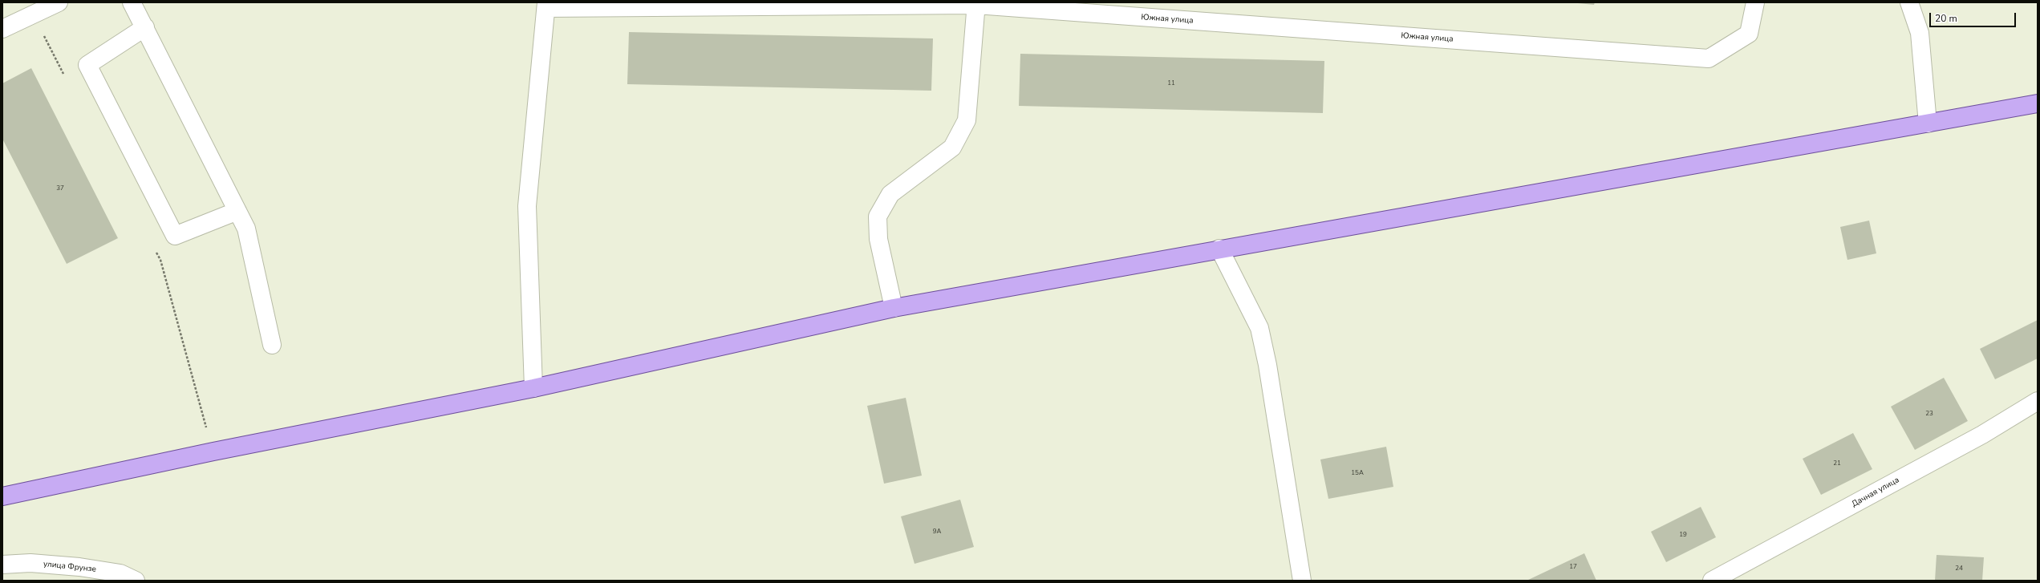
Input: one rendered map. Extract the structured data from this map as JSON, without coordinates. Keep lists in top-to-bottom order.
{
  "streets": {
    "street": ["Южная улица", "Дачная улица", "улица Фрунзе"]
  },
  "house_numbers": [
    "11",
    "37",
    "23",
    "21",
    "15А",
    "9А",
    "19",
    "17",
    "24"
  ],
  "scale_bar": "20 m"
}
